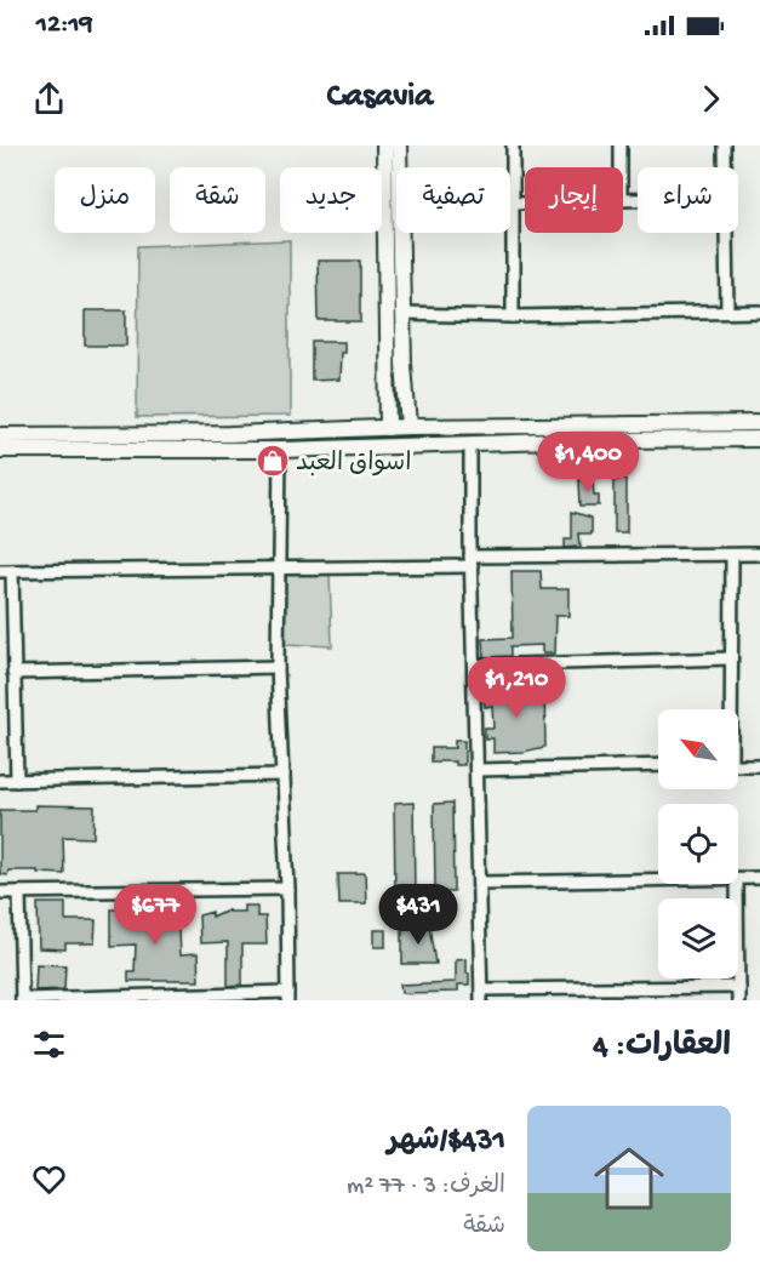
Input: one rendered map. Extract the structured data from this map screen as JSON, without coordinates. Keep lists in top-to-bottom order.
{
  "places": {
    "shop": ["اسواق العبد"]
  },
  "north": "top left",
  "page": {
    "status": "12:19",
    "header": "Casavia",
    "chip": [
      "شراء",
      "إيجار",
      "تصفية",
      "جديد",
      "شقة",
      "منزل"
    ],
    "price": [
      "$1,400",
      "$1,210",
      "$677",
      "$431"
    ],
    "heading": "العقارات: 4",
    "list": [
      {
        "name": "$431/شهر",
        "note": "الغرف: 3 · 77 m² · شقة"
      }
    ]
  }
}
